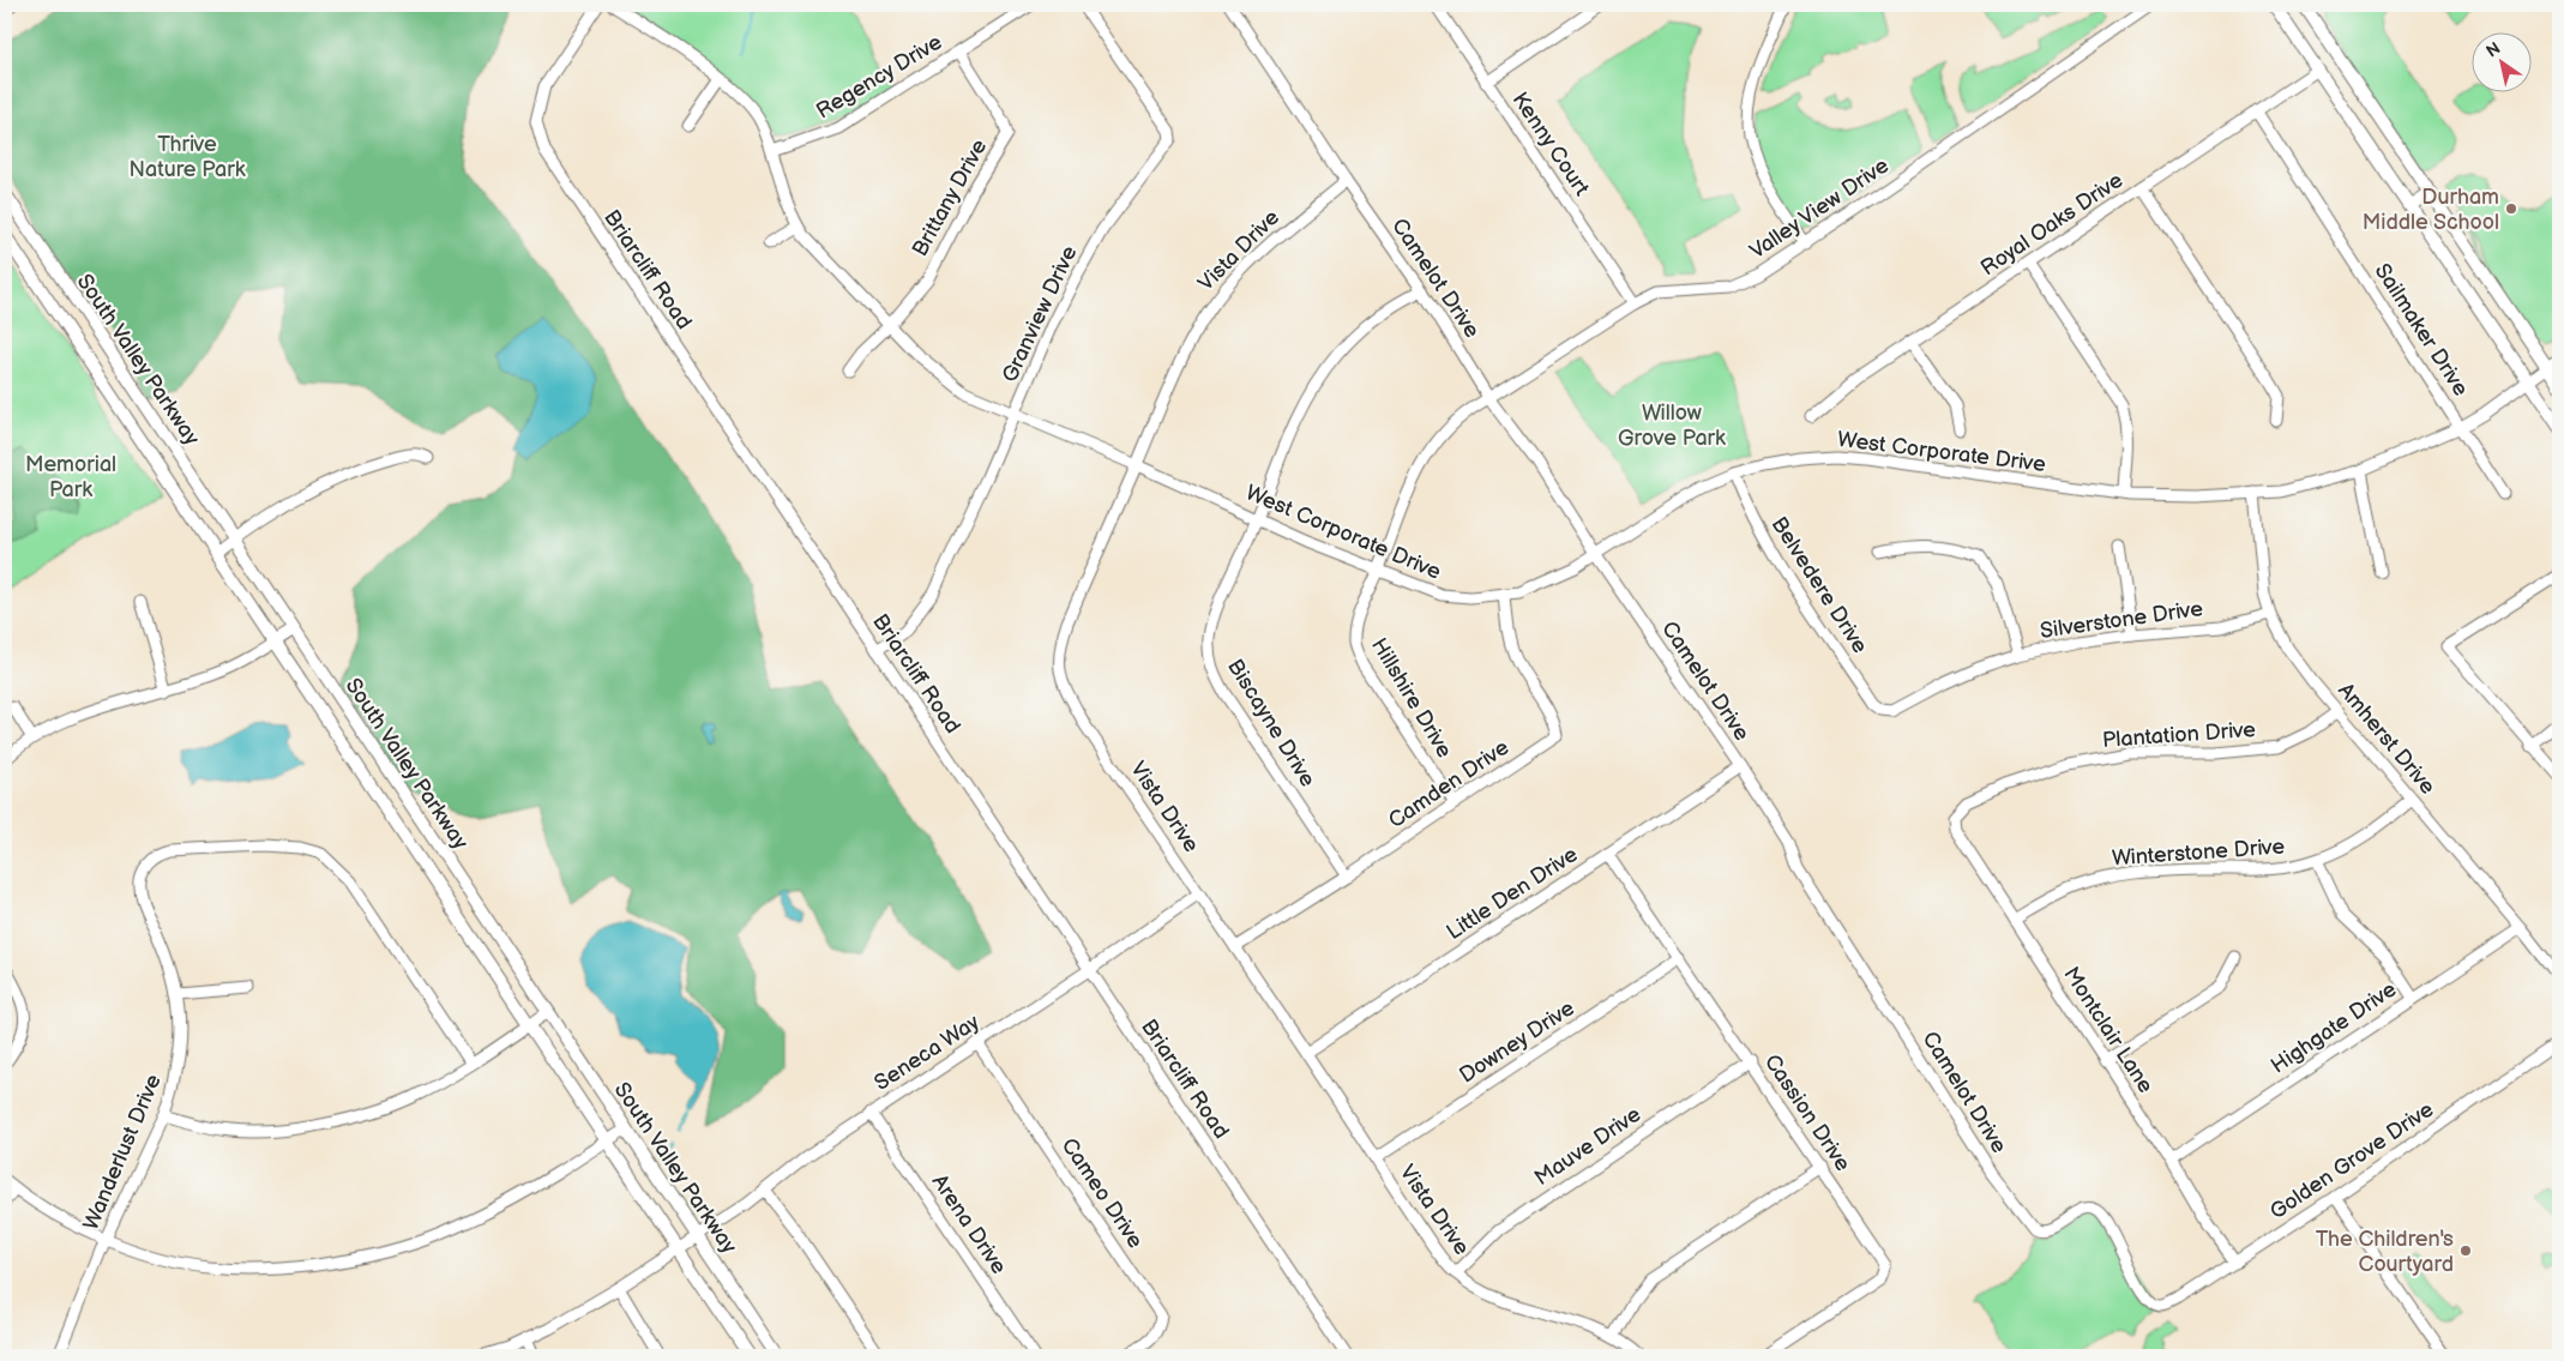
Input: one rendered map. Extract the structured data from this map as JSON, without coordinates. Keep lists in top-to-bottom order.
{
  "streets": {
    "main road": ["South Valley Parkway"],
    "street": [
      "Regency Drive",
      "Kenny Court",
      "Brittany Drive",
      "Valley View Drive",
      "Royal Oaks Drive",
      "Vista Drive",
      "Briarcliff Road",
      "Camelot Drive",
      "Granview Drive",
      "Sailmaker Drive",
      "West Corporate Drive",
      "Belvedere Drive",
      "Silverstone Drive",
      "Hillshire Drive",
      "Biscayne Drive",
      "Plantation Drive",
      "Amherst Drive",
      "Camden Drive",
      "Winterstone Drive",
      "Little Den Drive",
      "Highgate Drive",
      "Montclair Lane",
      "Downey Drive",
      "Seneca Way",
      "Cassion Drive",
      "Mauve Drive",
      "Wanderlust Drive",
      "Golden Grove Drive",
      "Cameo Drive",
      "Arena Drive"
    ]
  },
  "crossings": [
    ["Regency Drive", "Brittany Drive"],
    ["Regency Drive", "West Corporate Drive"],
    ["Kenny Court", "Valley View Drive"],
    ["Brittany Drive", "West Corporate Drive"],
    ["Valley View Drive", "Camelot Drive"],
    ["Valley View Drive", "Hillshire Drive"],
    ["Royal Oaks Drive", "Sailmaker Drive"],
    ["Vista Drive", "Camelot Drive"],
    ["Vista Drive", "West Corporate Drive"],
    ["Vista Drive", "Camden Drive"],
    ["Vista Drive", "Little Den Drive"],
    ["Vista Drive", "Downey Drive"],
    ["Vista Drive", "Seneca Way"],
    ["Vista Drive", "Mauve Drive"],
    ["Briarcliff Road", "Granview Drive"],
    ["Briarcliff Road", "Seneca Way"],
    ["Camelot Drive", "West Corporate Drive"],
    ["Camelot Drive", "Hillshire Drive"],
    ["Camelot Drive", "Biscayne Drive"],
    ["Camelot Drive", "Little Den Drive"],
    ["Camelot Drive", "Golden Grove Drive"],
    ["Granview Drive", "West Corporate Drive"],
    ["Sailmaker Drive", "West Corporate Drive"],
    ["South Valley Parkway", "Seneca Way"],
    ["West Corporate Drive", "Belvedere Drive"],
    ["West Corporate Drive", "Hillshire Drive"],
    ["West Corporate Drive", "Biscayne Drive"],
    ["West Corporate Drive", "Amherst Drive"],
    ["West Corporate Drive", "Camden Drive"],
    ["Belvedere Drive", "Silverstone Drive"],
    ["Silverstone Drive", "Amherst Drive"],
    ["Hillshire Drive", "Camden Drive"],
    ["Biscayne Drive", "Camden Drive"],
    ["Plantation Drive", "Amherst Drive"],
    ["Plantation Drive", "Montclair Lane"],
    ["Amherst Drive", "Winterstone Drive"],
    ["Amherst Drive", "Highgate Drive"],
    ["Winterstone Drive", "Montclair Lane"],
    ["Little Den Drive", "Cassion Drive"],
    ["Highgate Drive", "Montclair Lane"],
    ["Montclair Lane", "Golden Grove Drive"],
    ["Downey Drive", "Cassion Drive"],
    ["Seneca Way", "Cameo Drive"],
    ["Seneca Way", "Arena Drive"],
    ["Cassion Drive", "Mauve Drive"]
  ],
  "parks": ["Thrive Nature Park", "Willow Grove Park", "Memorial Park"],
  "places": ["Durham Middle School", "The Children's Courtyard"],
  "north": "top left"
}
